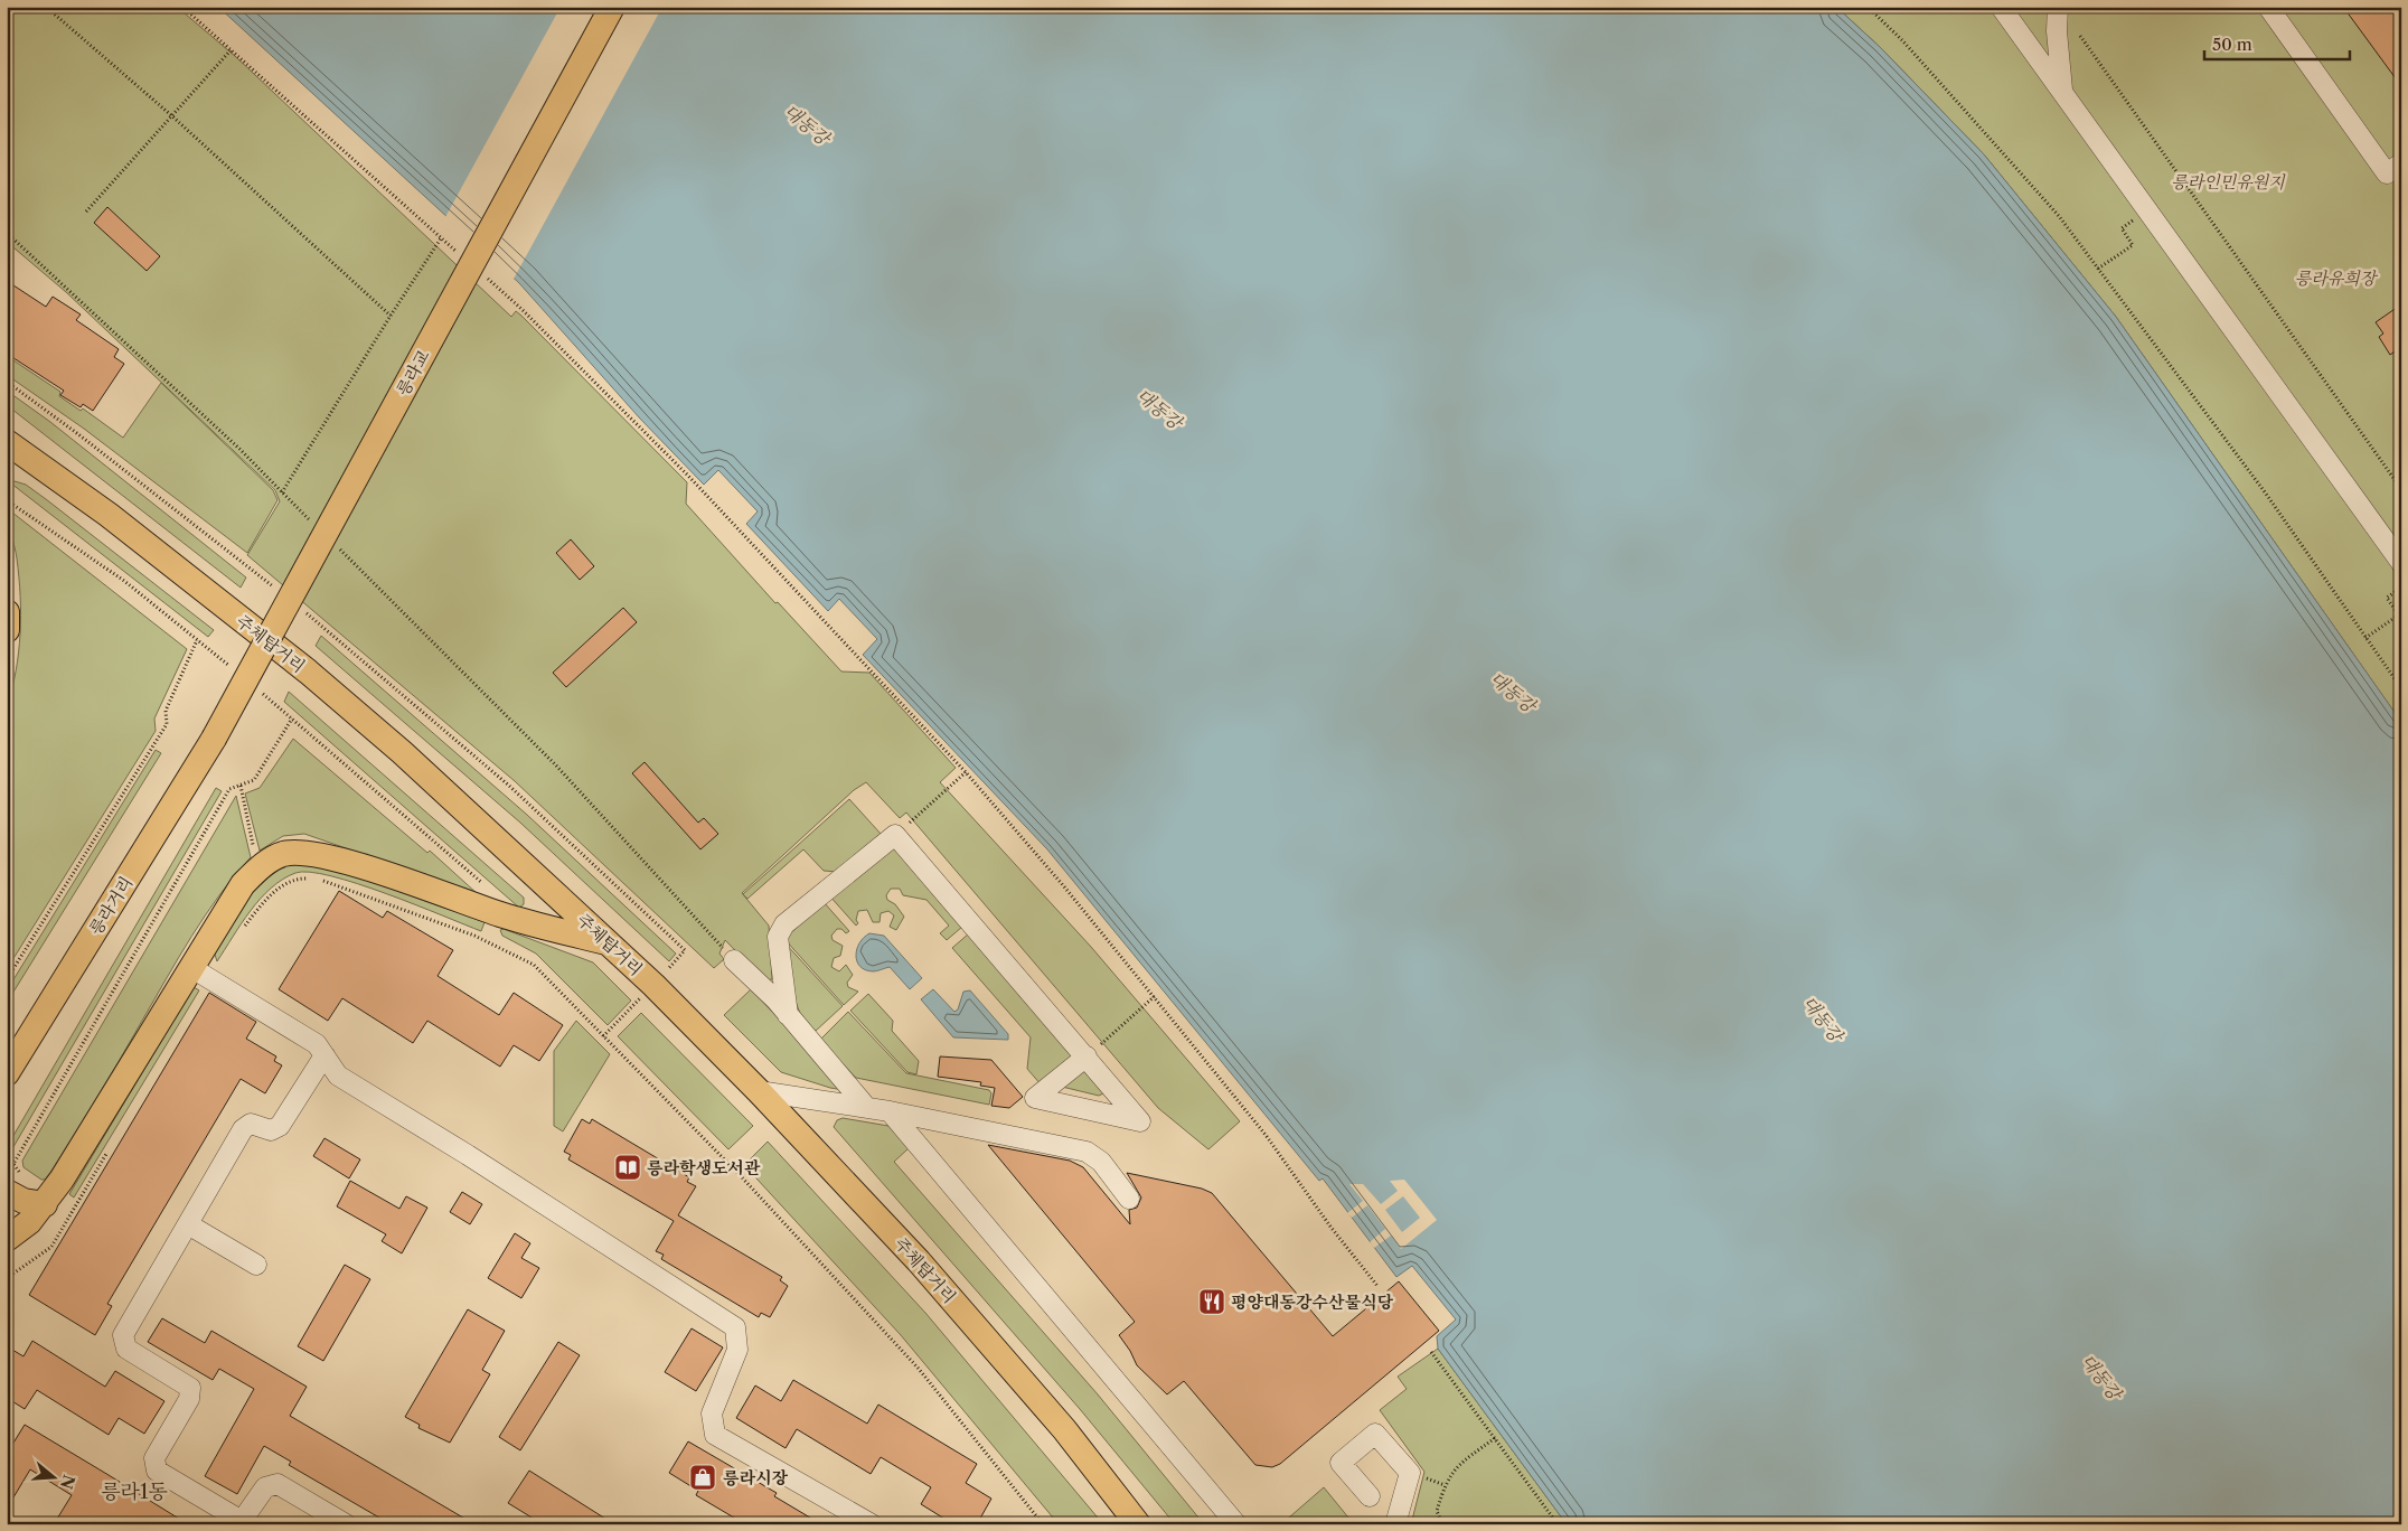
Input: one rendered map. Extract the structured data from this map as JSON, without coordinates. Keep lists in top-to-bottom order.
{
  "streets": {
    "main road": ["릉라교", "주체탑거리", "릉라거리"]
  },
  "crossings": [
    ["릉라교", "릉라거리"]
  ],
  "districts": ["릉라1동"],
  "water": ["대동강"],
  "parks": ["릉라인민유원지", "릉라유희장"],
  "places": {
    "library": ["릉라학생도서관"],
    "restaurant": ["평양대동강수산물식당"],
    "shop": ["릉라시장"]
  },
  "scale_bar": "50 m",
  "north": "right"
}
